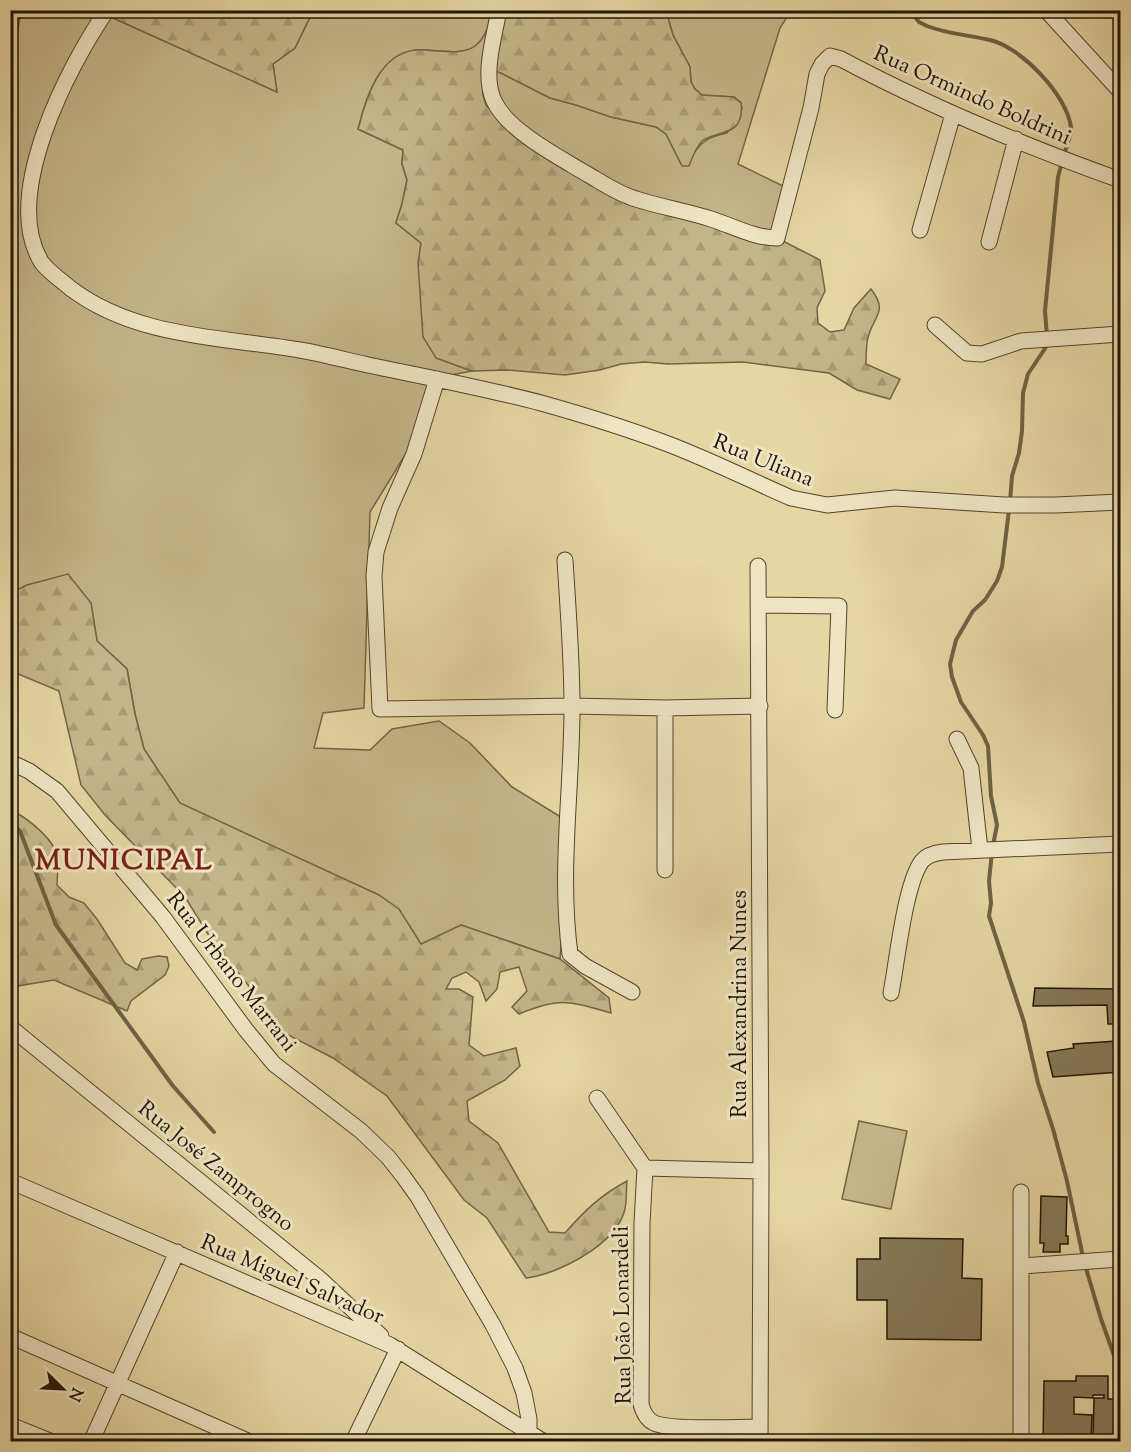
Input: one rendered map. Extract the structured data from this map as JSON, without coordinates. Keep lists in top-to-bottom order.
{
  "streets": {
    "street": [
      "Rua Ormindo Boldrini",
      "Rua Uliana",
      "Rua Urbano Marrani",
      "Rua Alexandrina Nunes",
      "Rua José Zamprogno",
      "Rua Miguel Salvador",
      "Rua João Lonardeli"
    ]
  },
  "crossings": [
    ["Rua Urbano Marrani", "Rua Miguel Salvador"],
    ["Rua Alexandrina Nunes", "Rua João Lonardeli"],
    ["Rua José Zamprogno", "Rua Miguel Salvador"]
  ],
  "districts": ["MUNICIPAL"],
  "north": "bottom right"
}
